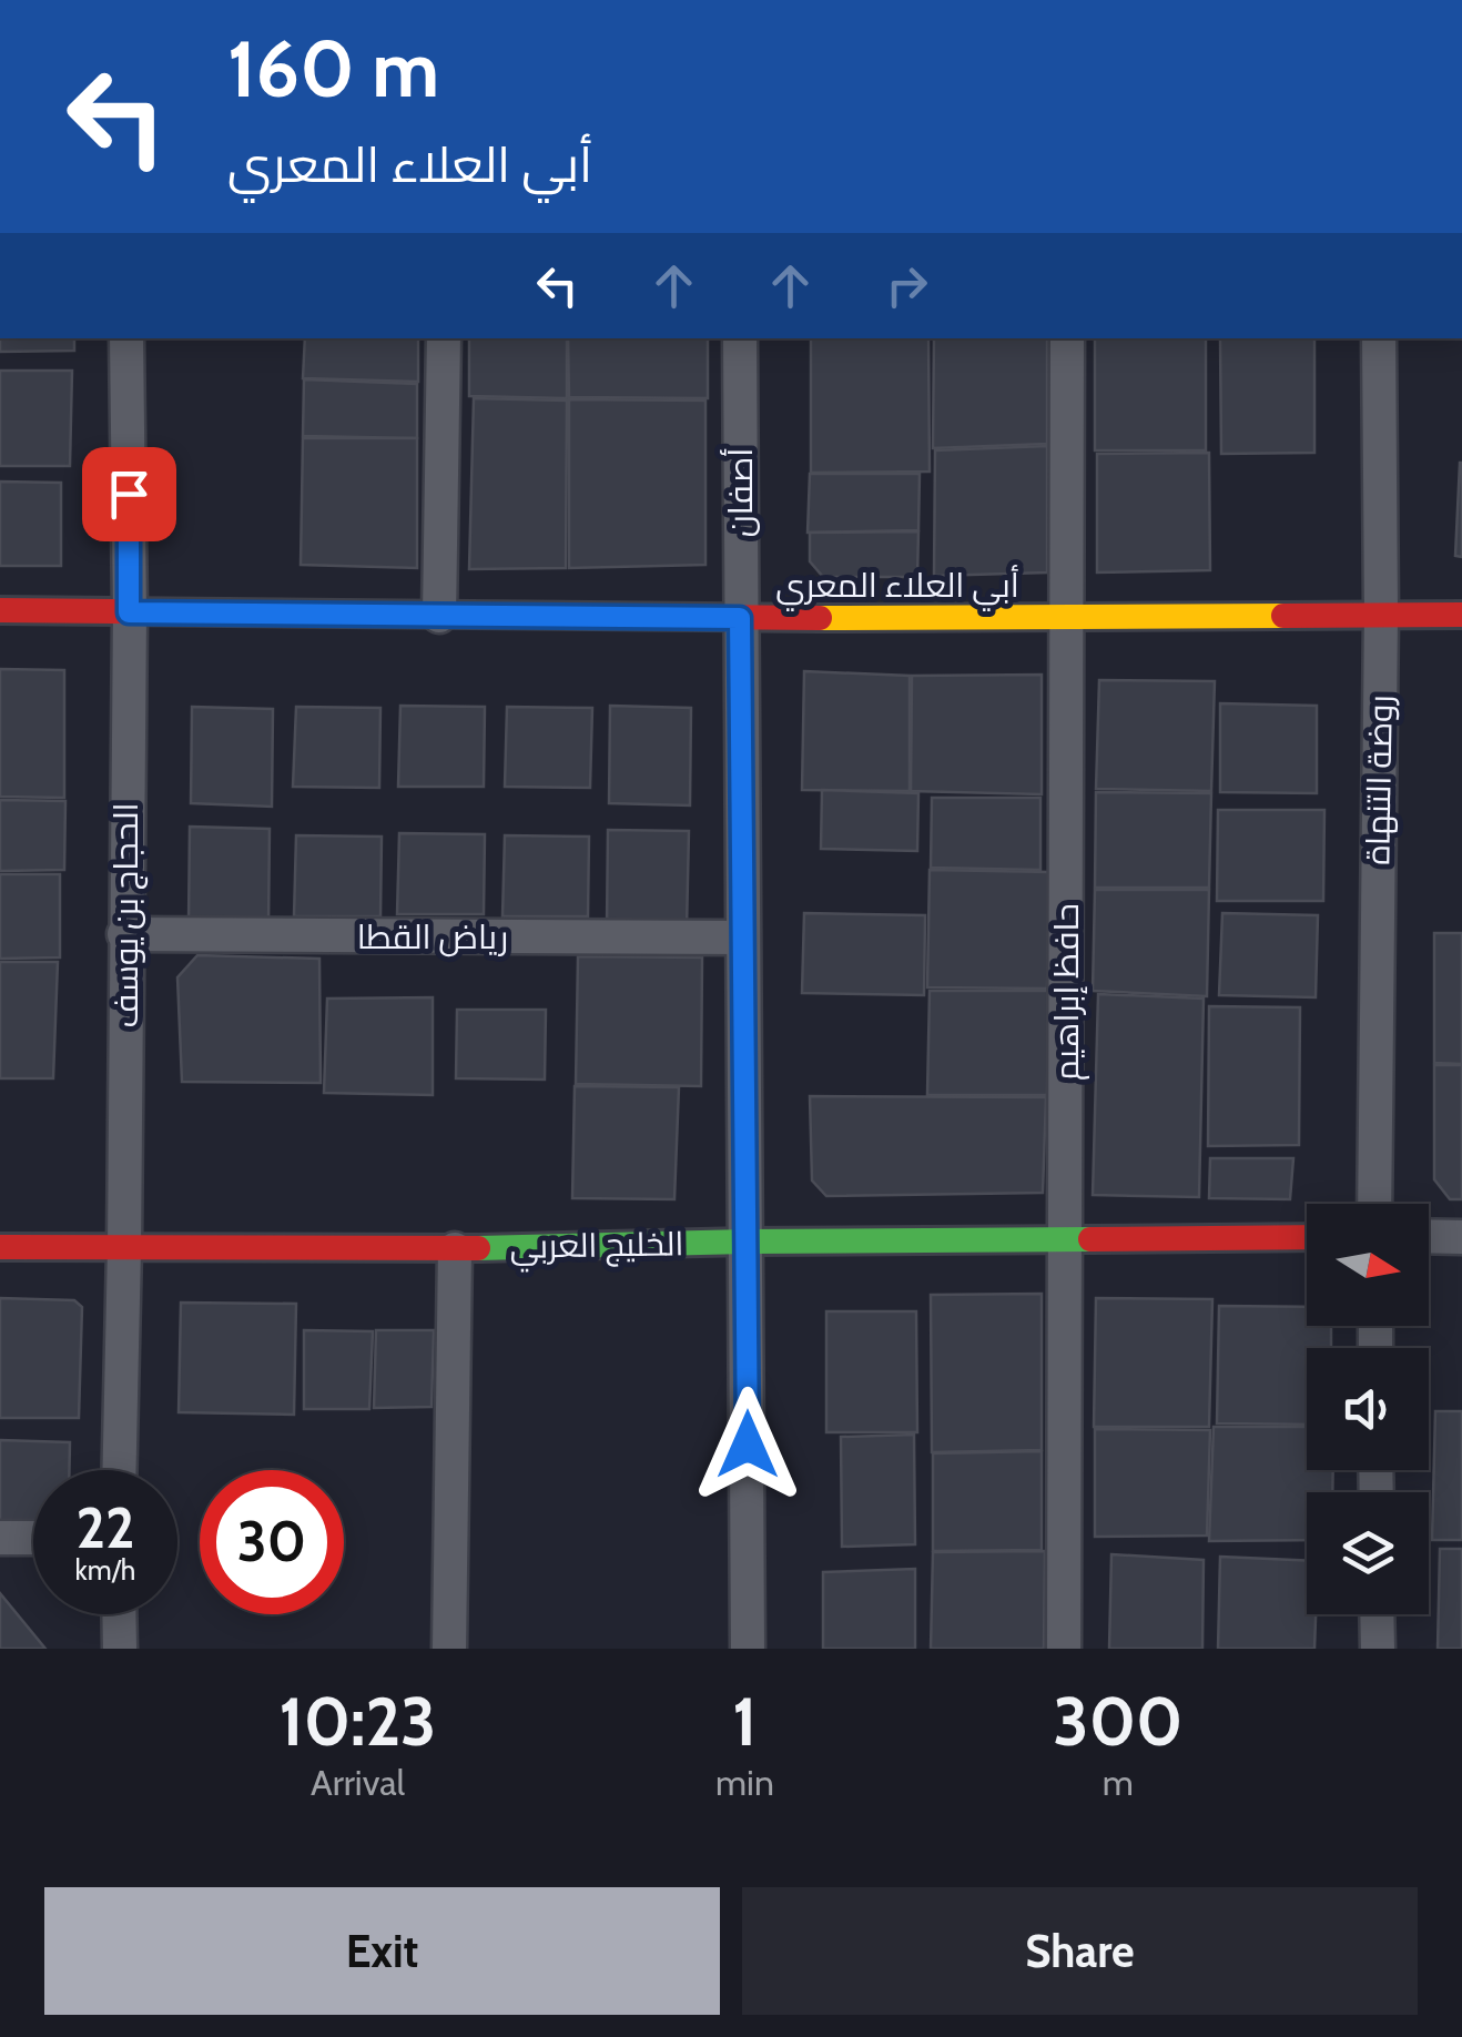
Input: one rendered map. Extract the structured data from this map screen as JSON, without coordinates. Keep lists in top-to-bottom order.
{
  "streets": {
    "street": [
      "أصفان",
      "أبي العلاء المعري",
      "روضة التنهاة",
      "الحجاج بن يوسف",
      "رياض القطا",
      "حافظ إبراهيم",
      "الخليج العربي"
    ]
  },
  "crossings": [
    ["أصفان", "أبي العلاء المعري"],
    ["أصفان", "رياض القطا"],
    ["أصفان", "الخليج العربي"],
    ["أبي العلاء المعري", "روضة التنهاة"],
    ["أبي العلاء المعري", "الحجاج بن يوسف"],
    ["أبي العلاء المعري", "حافظ إبراهيم"],
    ["الحجاج بن يوسف", "رياض القطا"],
    ["الحجاج بن يوسف", "الخليج العربي"],
    ["حافظ إبراهيم", "الخليج العربي"]
  ],
  "north": "right",
  "page": {
    "turn": ["160 m", "أبي العلاء المعري"],
    "speed": "22 km/h",
    "limit": "30",
    "eta": [
      "10:23",
      "Arrival",
      "1",
      "min",
      "300",
      "m"
    ],
    "buttons": ["Exit", "Share"]
  }
}
